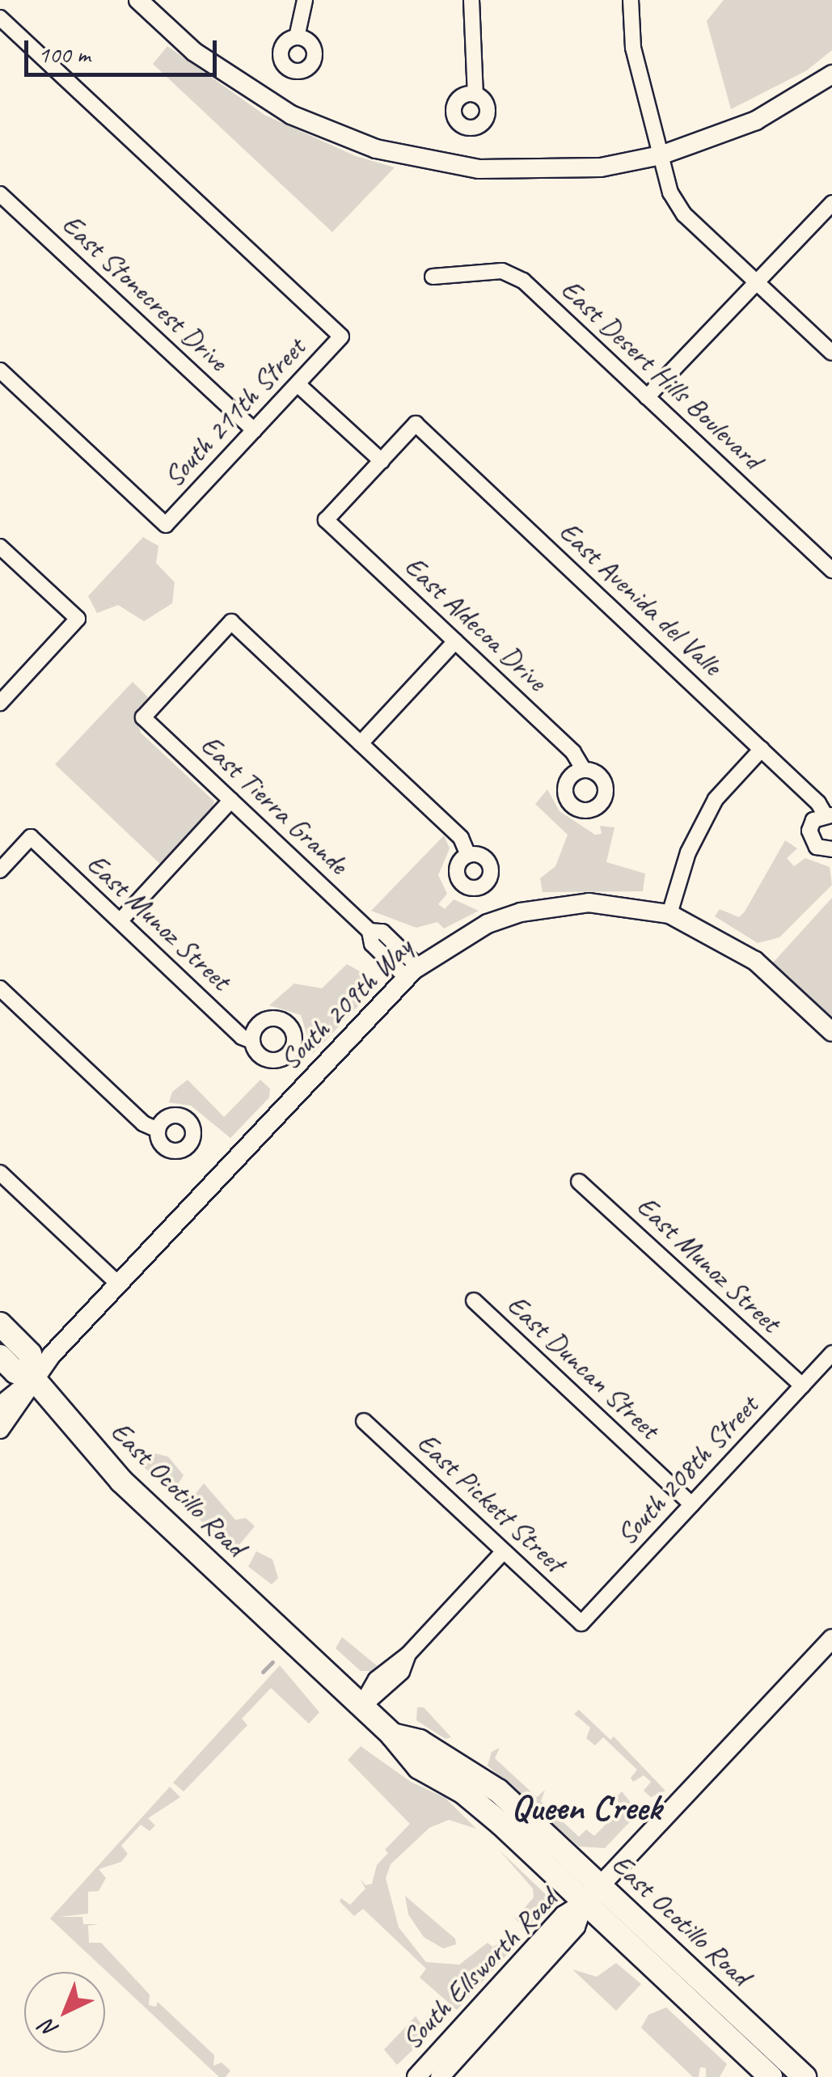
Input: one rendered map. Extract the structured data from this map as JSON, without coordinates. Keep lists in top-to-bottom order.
{
  "streets": {
    "main road": ["East Ocotillo Road"],
    "street": [
      "East Stonecrest Drive",
      "East Desert Hills Boulevard",
      "South 211th Street",
      "East Avenida del Valle",
      "East Aldecoa Drive",
      "East Tierra Grande",
      "East Munoz Street",
      "South 209th Way",
      "East Duncan Street",
      "South 208th Street",
      "East Pickett Street",
      "South Ellsworth Road"
    ]
  },
  "crossings": [
    ["East Stonecrest Drive", "South 211th Street"],
    ["East Avenida del Valle", "East Aldecoa Drive"],
    ["East Tierra Grande", "South 209th Way"],
    ["East Munoz Street", "South 208th Street"],
    ["South 209th Way", "East Ocotillo Road"],
    ["East Duncan Street", "South 208th Street"],
    ["South 208th Street", "East Pickett Street"],
    ["East Ocotillo Road", "South Ellsworth Road"]
  ],
  "districts": ["Queen Creek"],
  "scale_bar": "100 m",
  "north": "bottom left"
}
